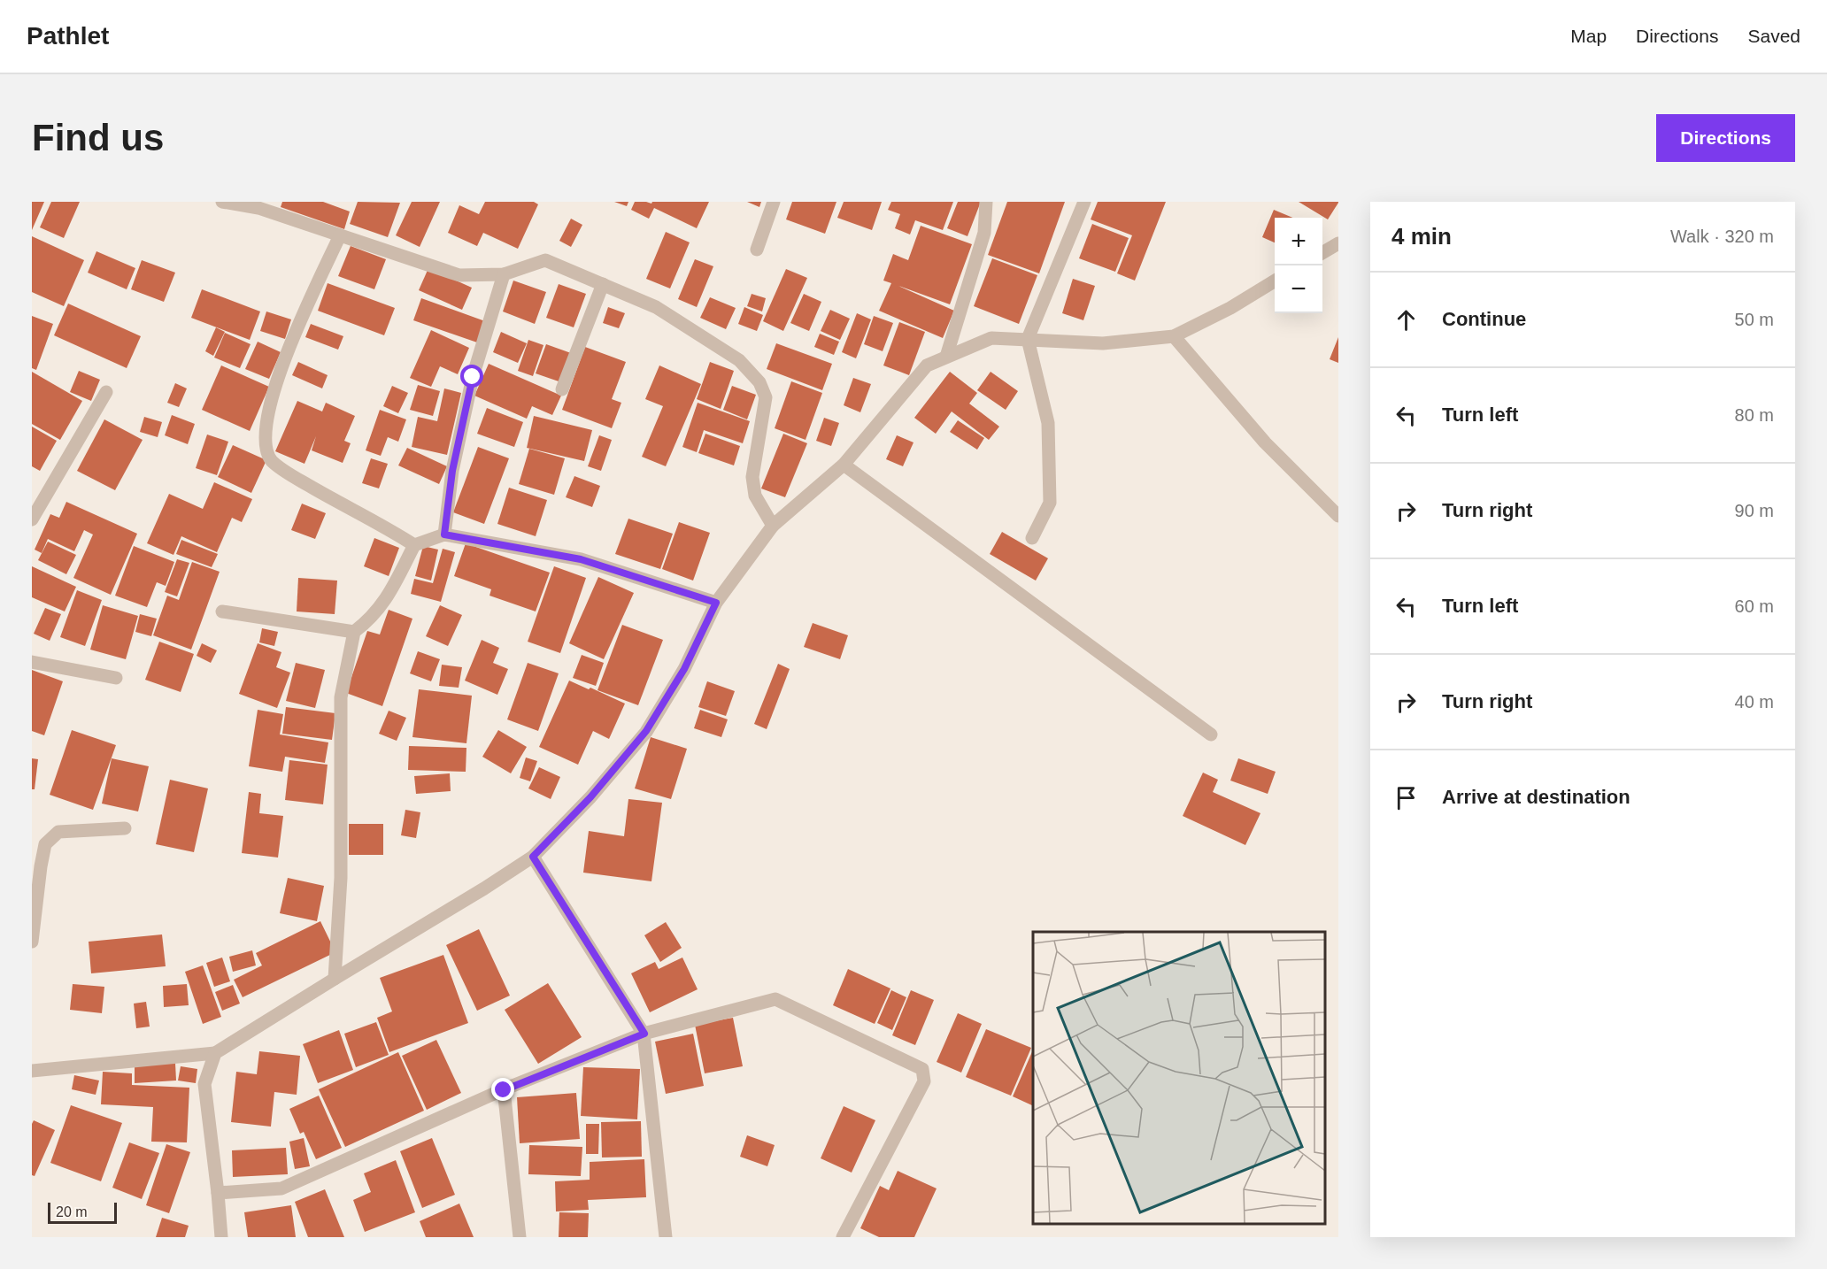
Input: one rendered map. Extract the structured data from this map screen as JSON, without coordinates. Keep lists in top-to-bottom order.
{
  "scale_bar": "20 m",
  "page": {
    "header": "Pathlet",
    "nav": ["Map", "Directions", "Saved"],
    "buttons": "Directions",
    "title": "Find us",
    "heading": ["4 min", "Walk · 320 m"],
    "map_buttons": ["+", "−"],
    "list": [
      ["Continue", "50 m"],
      ["Turn left", "80 m"],
      ["Turn right", "90 m"],
      ["Turn left", "60 m"],
      ["Turn right", "40 m"],
      "Arrive at destination"
    ],
    "scale": "20 m"
  }
}
